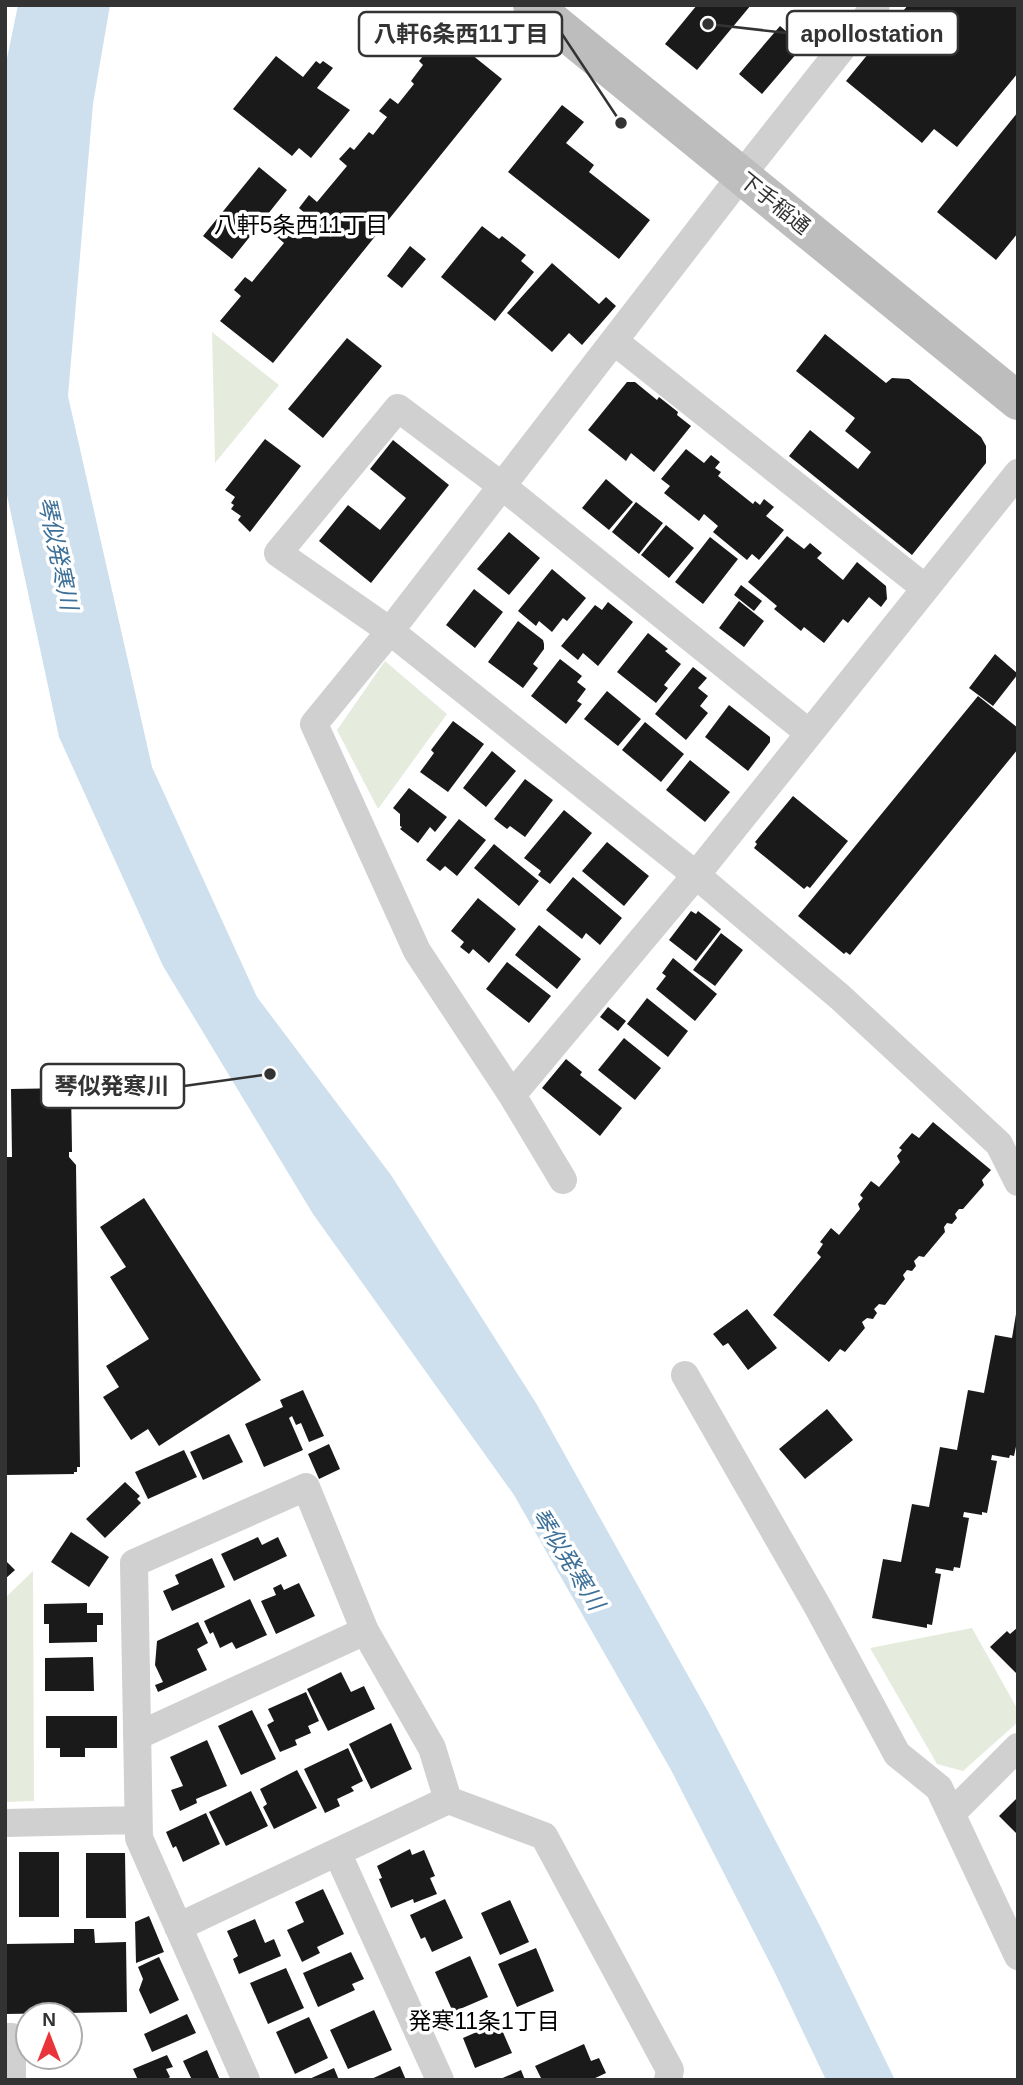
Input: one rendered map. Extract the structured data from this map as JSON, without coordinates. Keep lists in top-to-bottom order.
{
  "streets": {
    "main road": ["下手稲通"]
  },
  "districts": ["八軒5条西11丁目", "発寒11条1丁目"],
  "water": ["琴似発寒川"],
  "places": ["apollostation", "八軒6条西11丁目", "琴似発寒川"],
  "north": "top"
}
